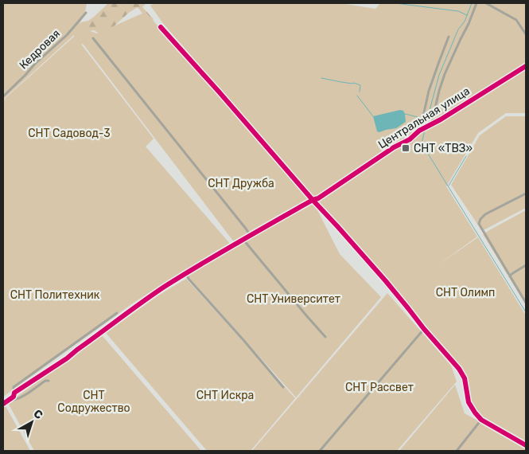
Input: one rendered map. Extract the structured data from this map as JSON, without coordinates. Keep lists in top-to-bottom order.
{
  "streets": {
    "street": ["Кедровая", "Центральная улица"]
  },
  "parks": [
    "СНТ Садовод-3",
    "СНТ Дружба",
    "СНТ Олимп",
    "СНТ Политехник",
    "СНТ Университет",
    "СНТ Рассвет",
    "СНТ Содружество",
    "СНТ Искра"
  ],
  "places": {
    "transit": ["СНТ «ТВЗ»"]
  },
  "north": "top right"
}
